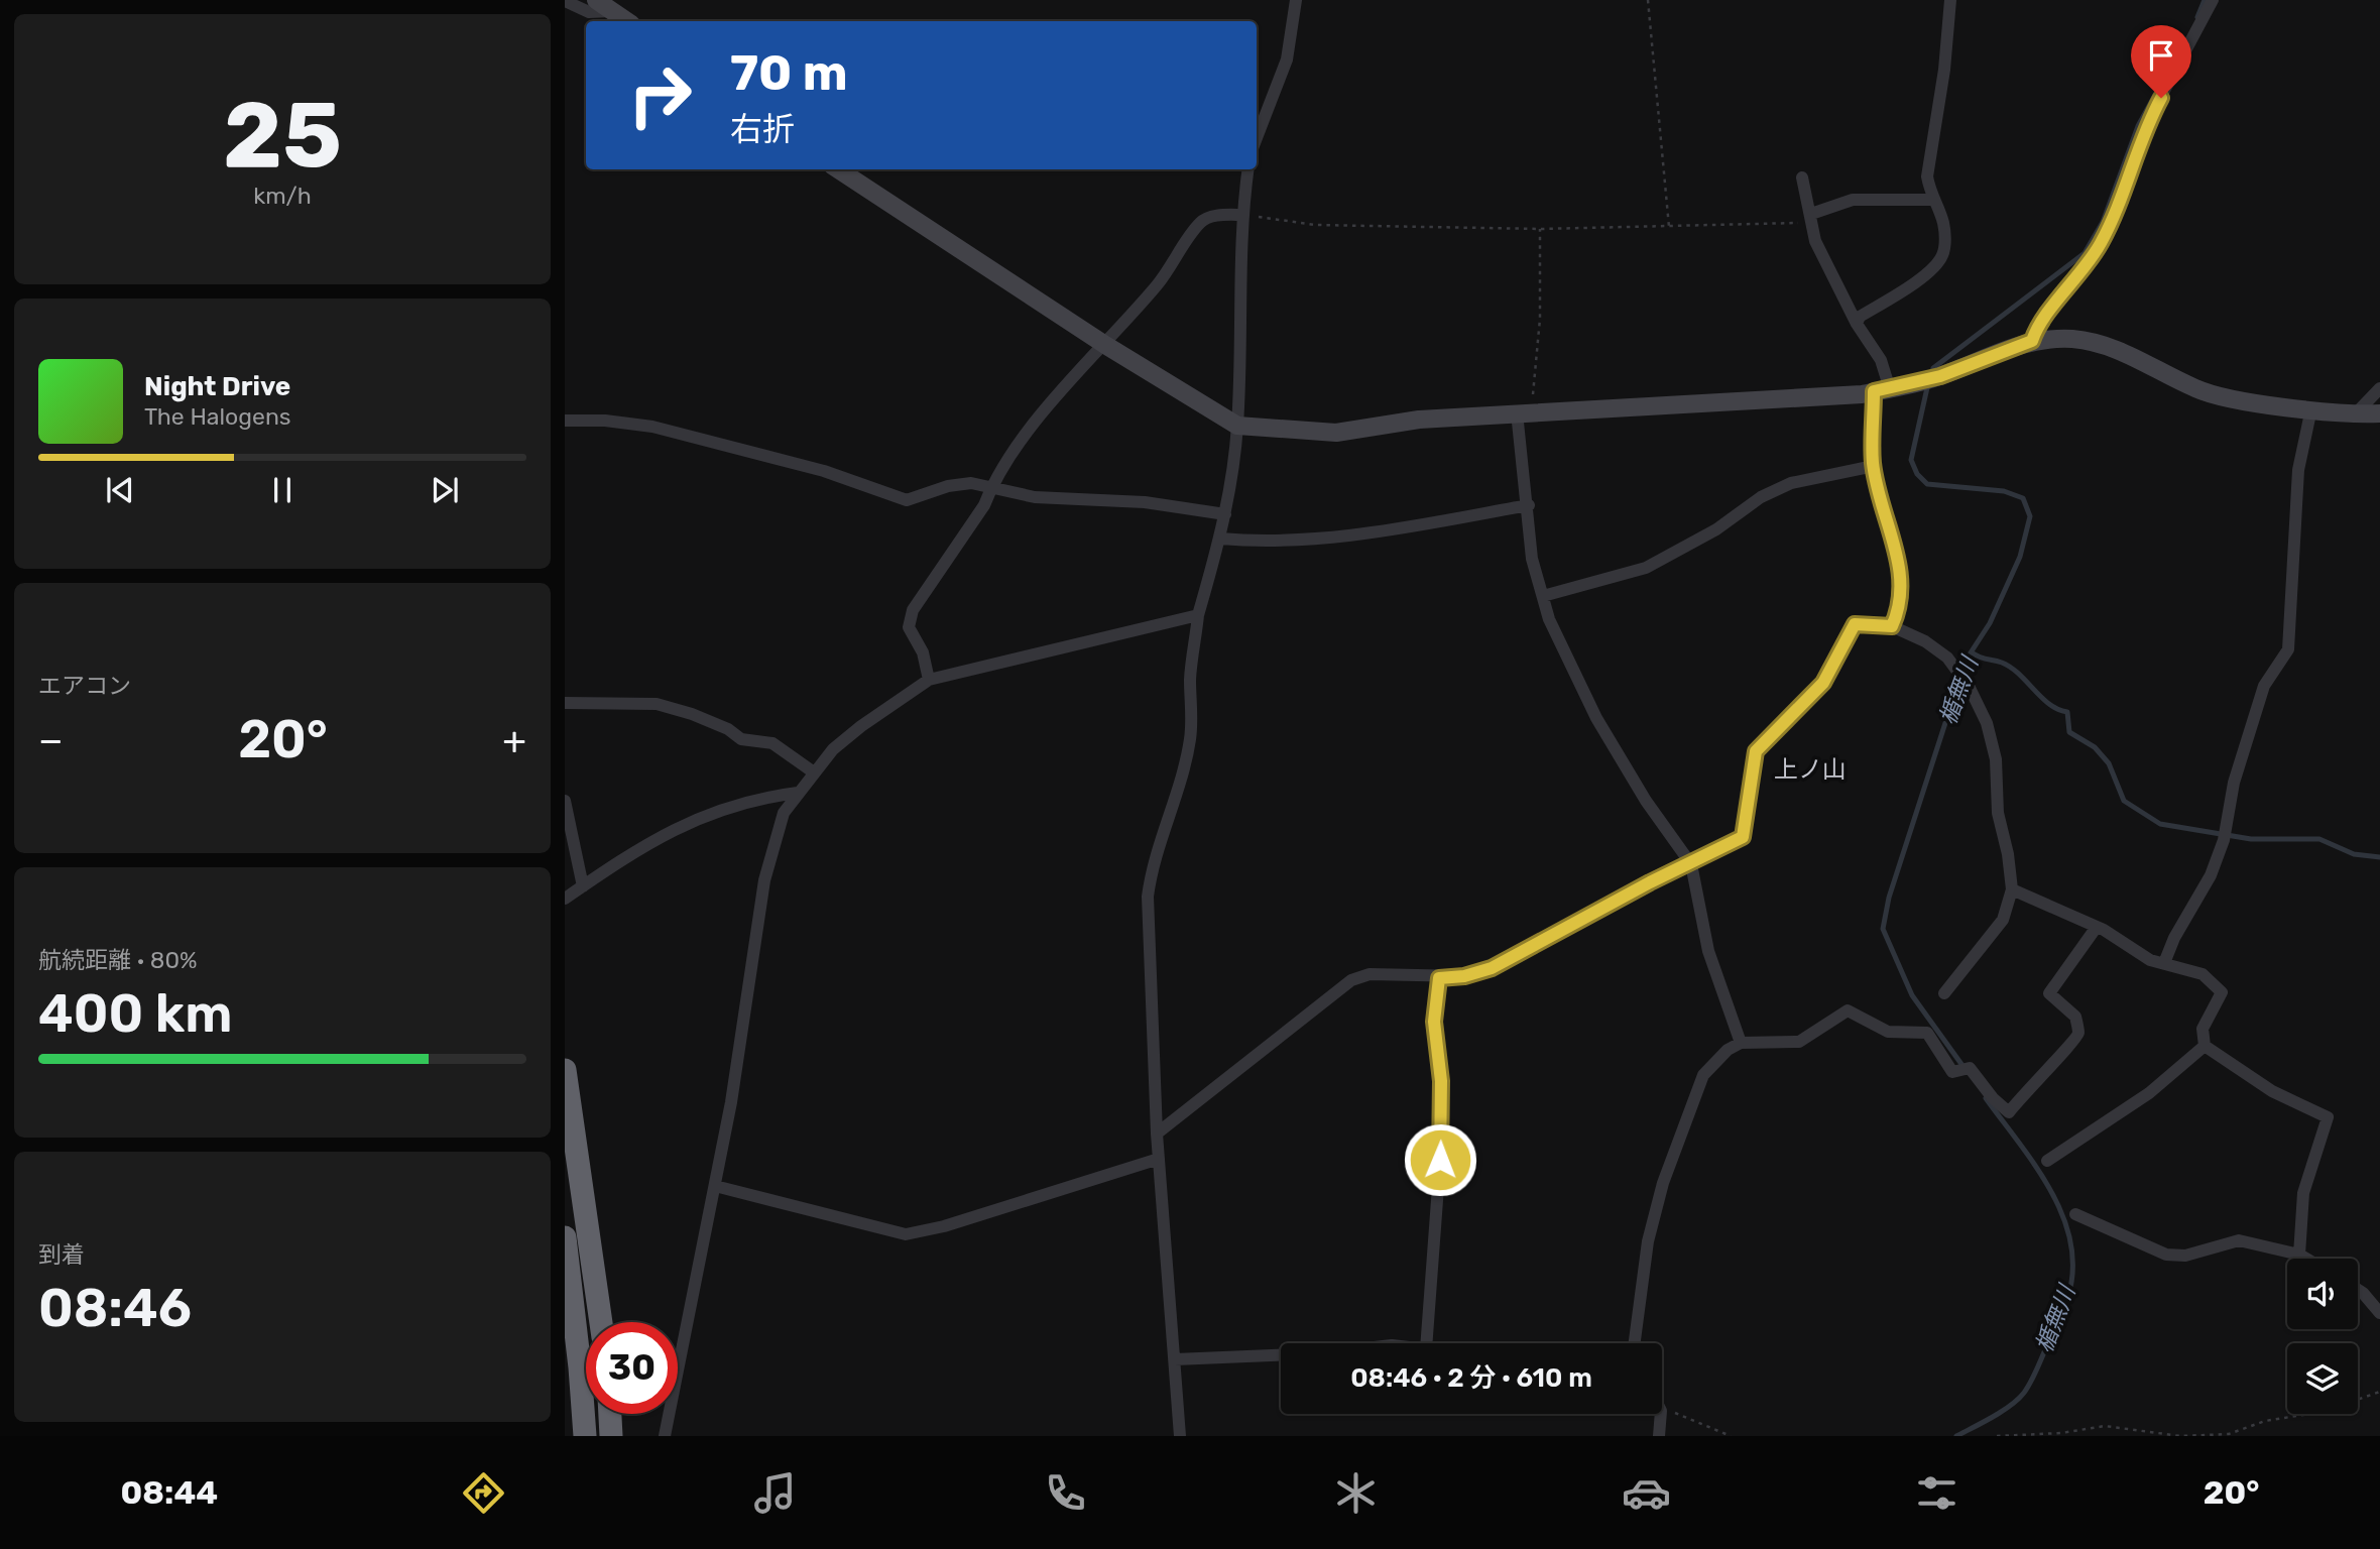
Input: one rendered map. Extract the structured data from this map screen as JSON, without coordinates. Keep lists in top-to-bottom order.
{
  "districts": ["上ノ山"],
  "water": ["楯無川"],
  "page": {
    "tile": [
      ["25", "km/h"],
      "エアコン",
      ["航続距離 · 80%", "400 km"],
      ["到着", "08:46"]
    ],
    "turn": ["70 m", "右折"],
    "song": ["Night Drive", "The Halogens"],
    "heat": ["−", "20°", "+"],
    "limit": "30",
    "trip": "08:46 · 2 分 · 610 m",
    "tabs": ["08:44", "20°"]
  }
}
